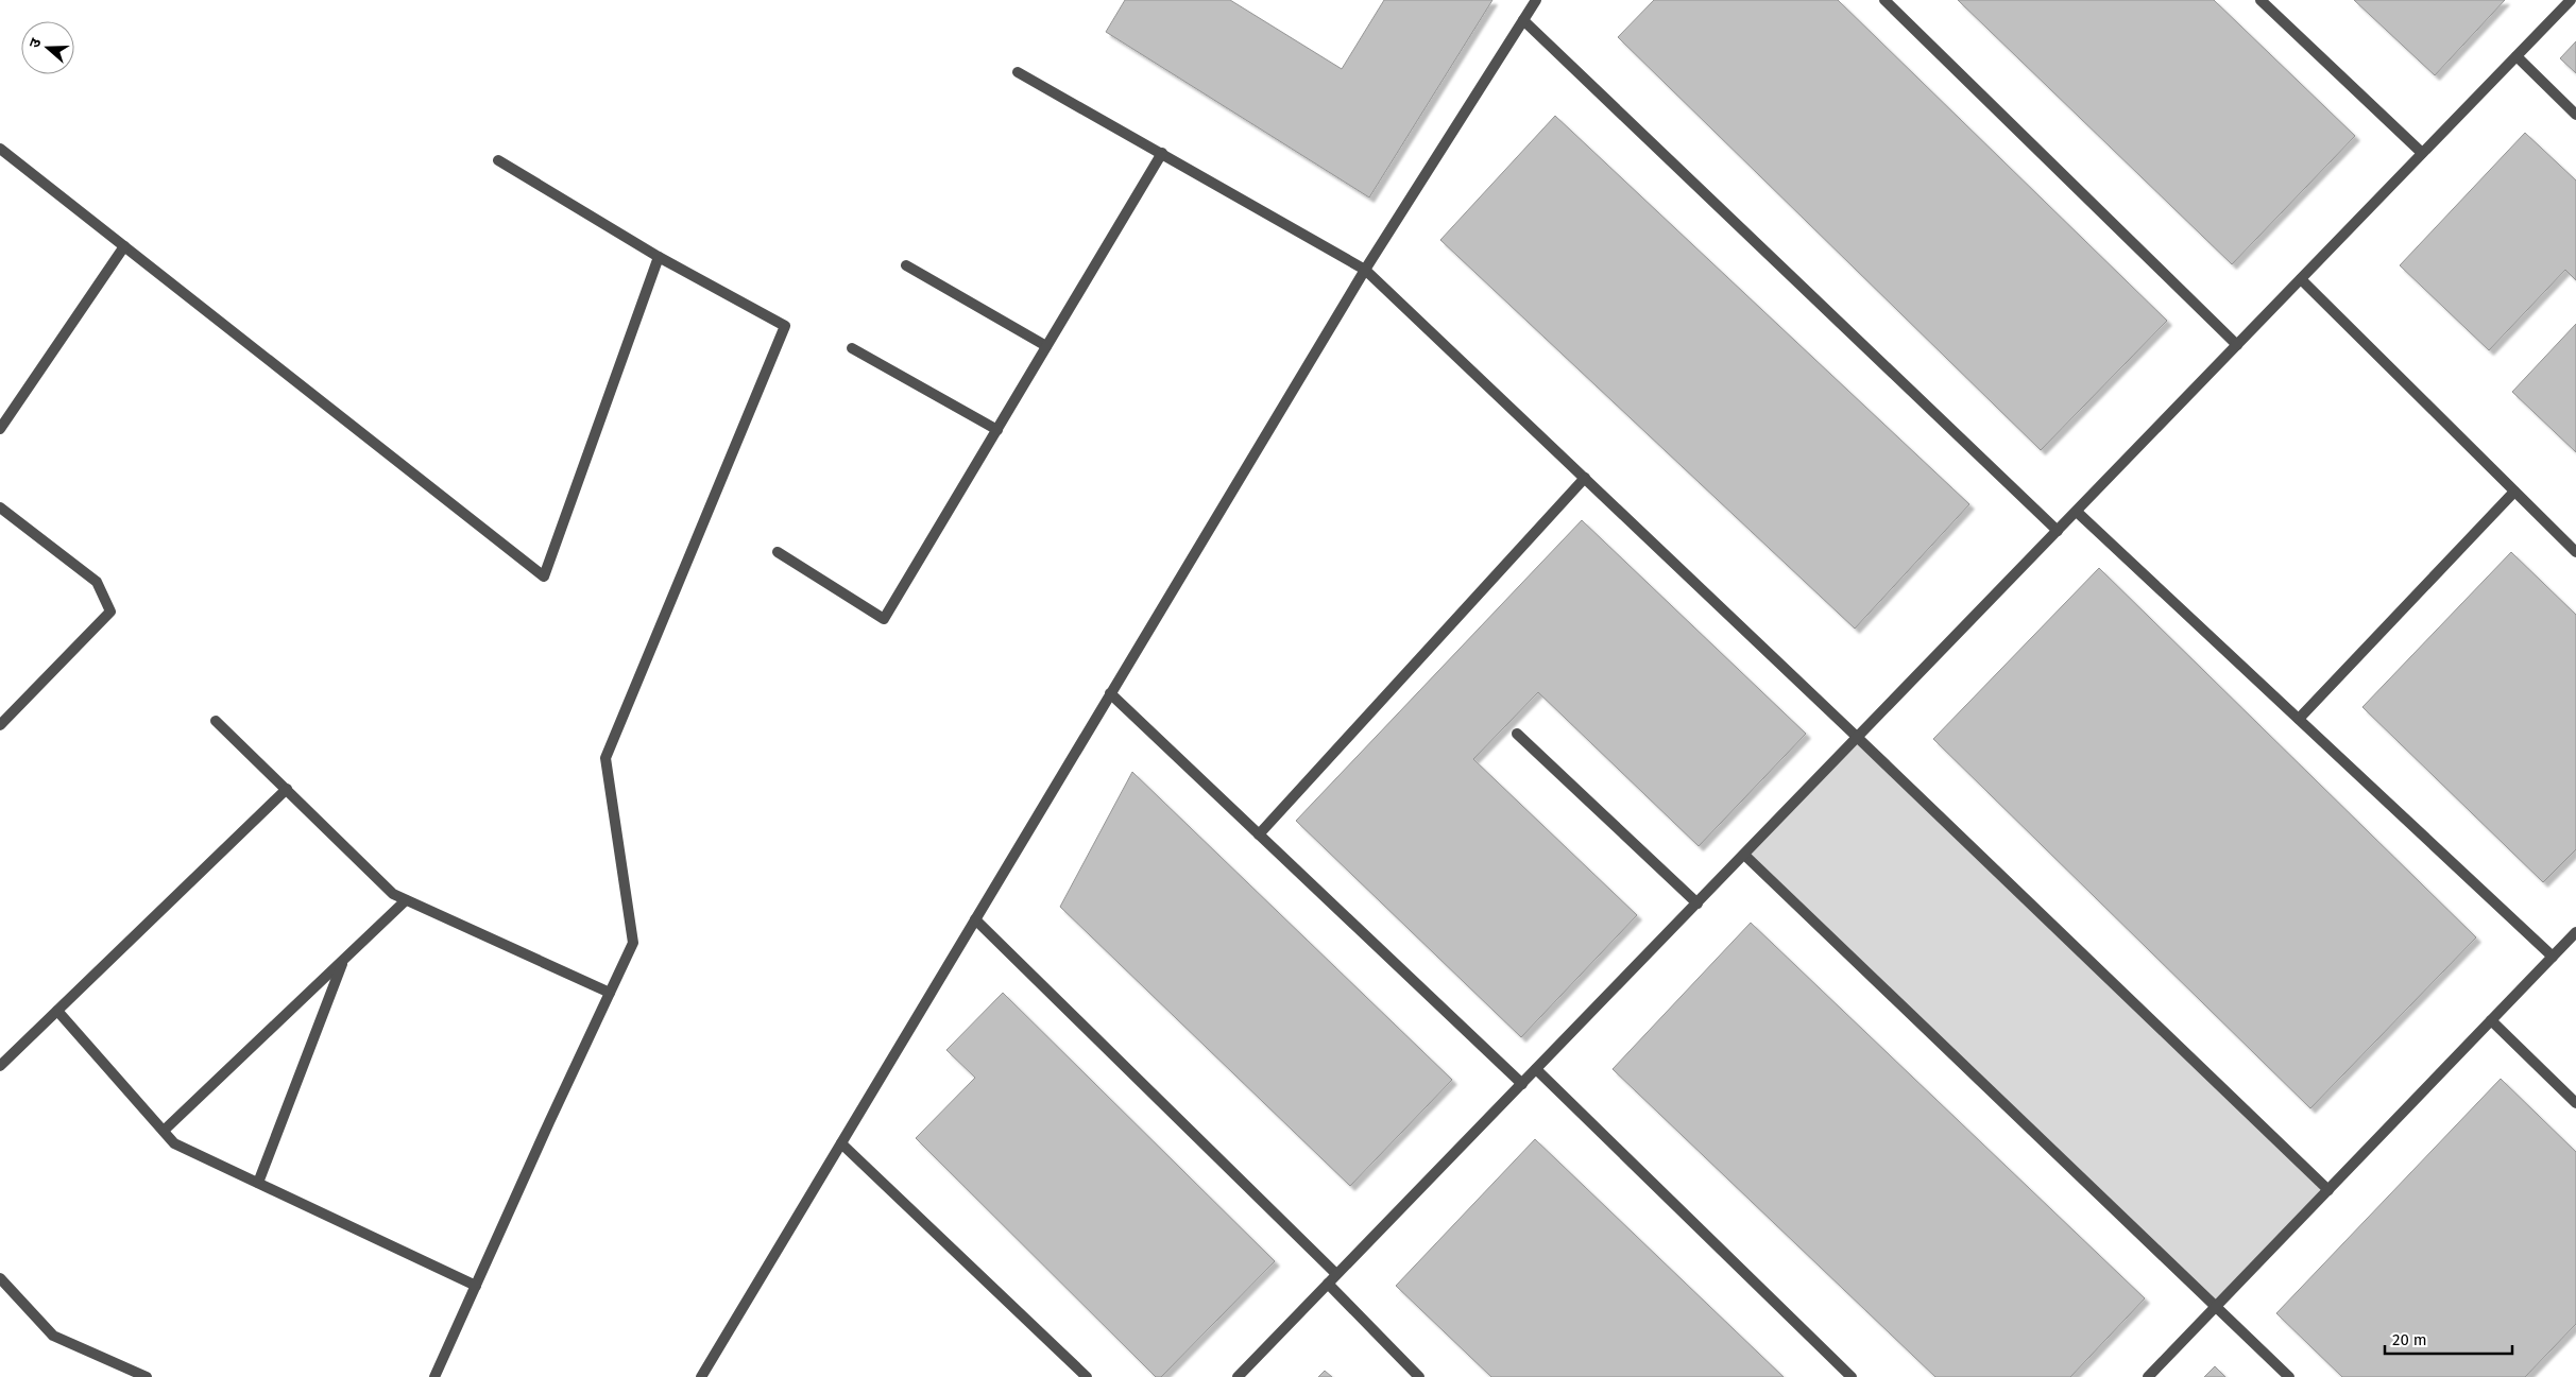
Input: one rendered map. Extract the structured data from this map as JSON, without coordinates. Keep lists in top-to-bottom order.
{
  "scale_bar": "20 m",
  "north": "left"
}
